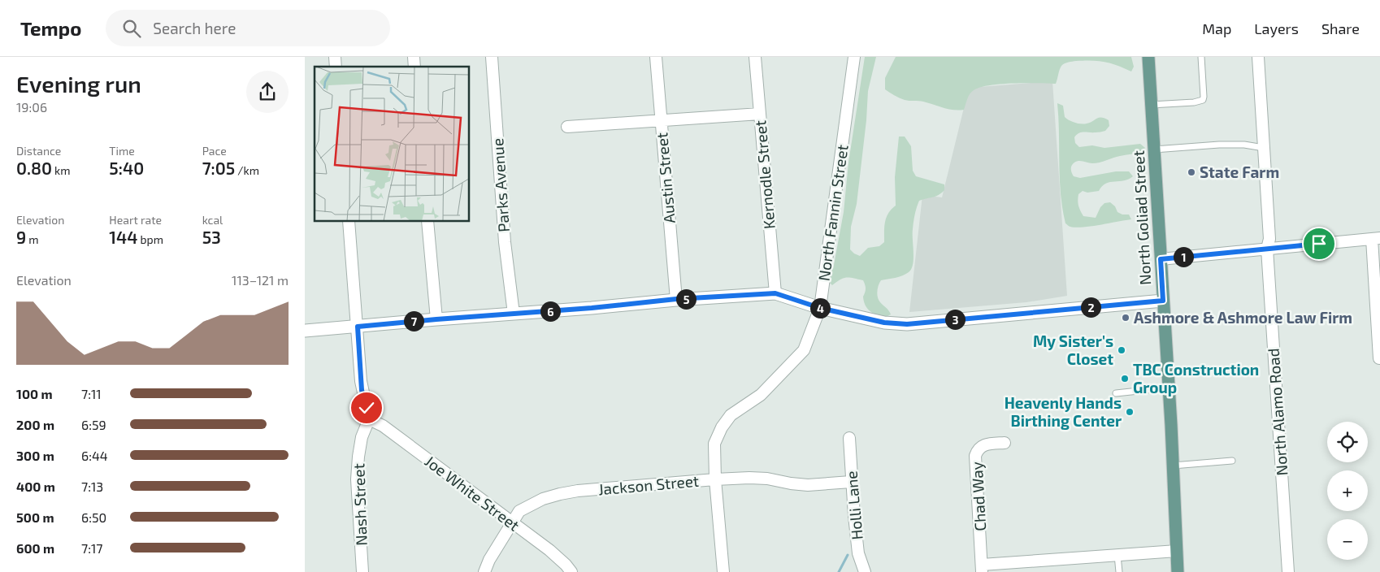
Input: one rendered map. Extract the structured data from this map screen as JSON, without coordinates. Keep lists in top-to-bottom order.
{
  "streets": {
    "main road": ["North Goliad Street"],
    "street": [
      "Kernodle Street",
      "Austin Street",
      "Parks Avenue",
      "North Fannin Street",
      "North Alamo Road",
      "Jackson Street",
      "Joe White Street",
      "Chad Way",
      "Nash Street",
      "Holli Lane"
    ]
  },
  "crossings": [
    ["North Fannin Street", "Jackson Street"],
    ["Jackson Street", "Joe White Street"],
    ["Jackson Street", "Holli Lane"],
    ["Joe White Street", "Nash Street"]
  ],
  "places": [
    "State Farm",
    "Ashmore & Ashmore Law Firm",
    "My Sister's Closet",
    "TBC Construction Group",
    "Heavenly Hands Birthing Center"
  ],
  "page": {
    "header": "Tempo",
    "search": "Search here",
    "nav": ["Map", "Layers", "Share"],
    "heading": ["Evening run", "19:06"],
    "stats": [
      ["Distance", "0.80 km"],
      ["Time", "5:40"],
      ["Pace", "7:05 /km"],
      ["Elevation", "9 m"],
      ["Heart rate", "144 bpm"],
      ["kcal", "53"]
    ],
    "pins": [
      "1",
      "5",
      "2",
      "4",
      "6",
      "3",
      "7"
    ],
    "chart": ["Elevation", "113–121 m"],
    "list": [
      {
        "name": "100 m",
        "note": "7:11"
      },
      {
        "name": "200 m",
        "note": "6:59"
      },
      {
        "name": "300 m",
        "note": "6:44"
      },
      {
        "name": "400 m",
        "note": "7:13"
      },
      {
        "name": "500 m",
        "note": "6:50"
      },
      {
        "name": "600 m",
        "note": "7:17"
      }
    ],
    "map_buttons": ["+", "−"]
  }
}
